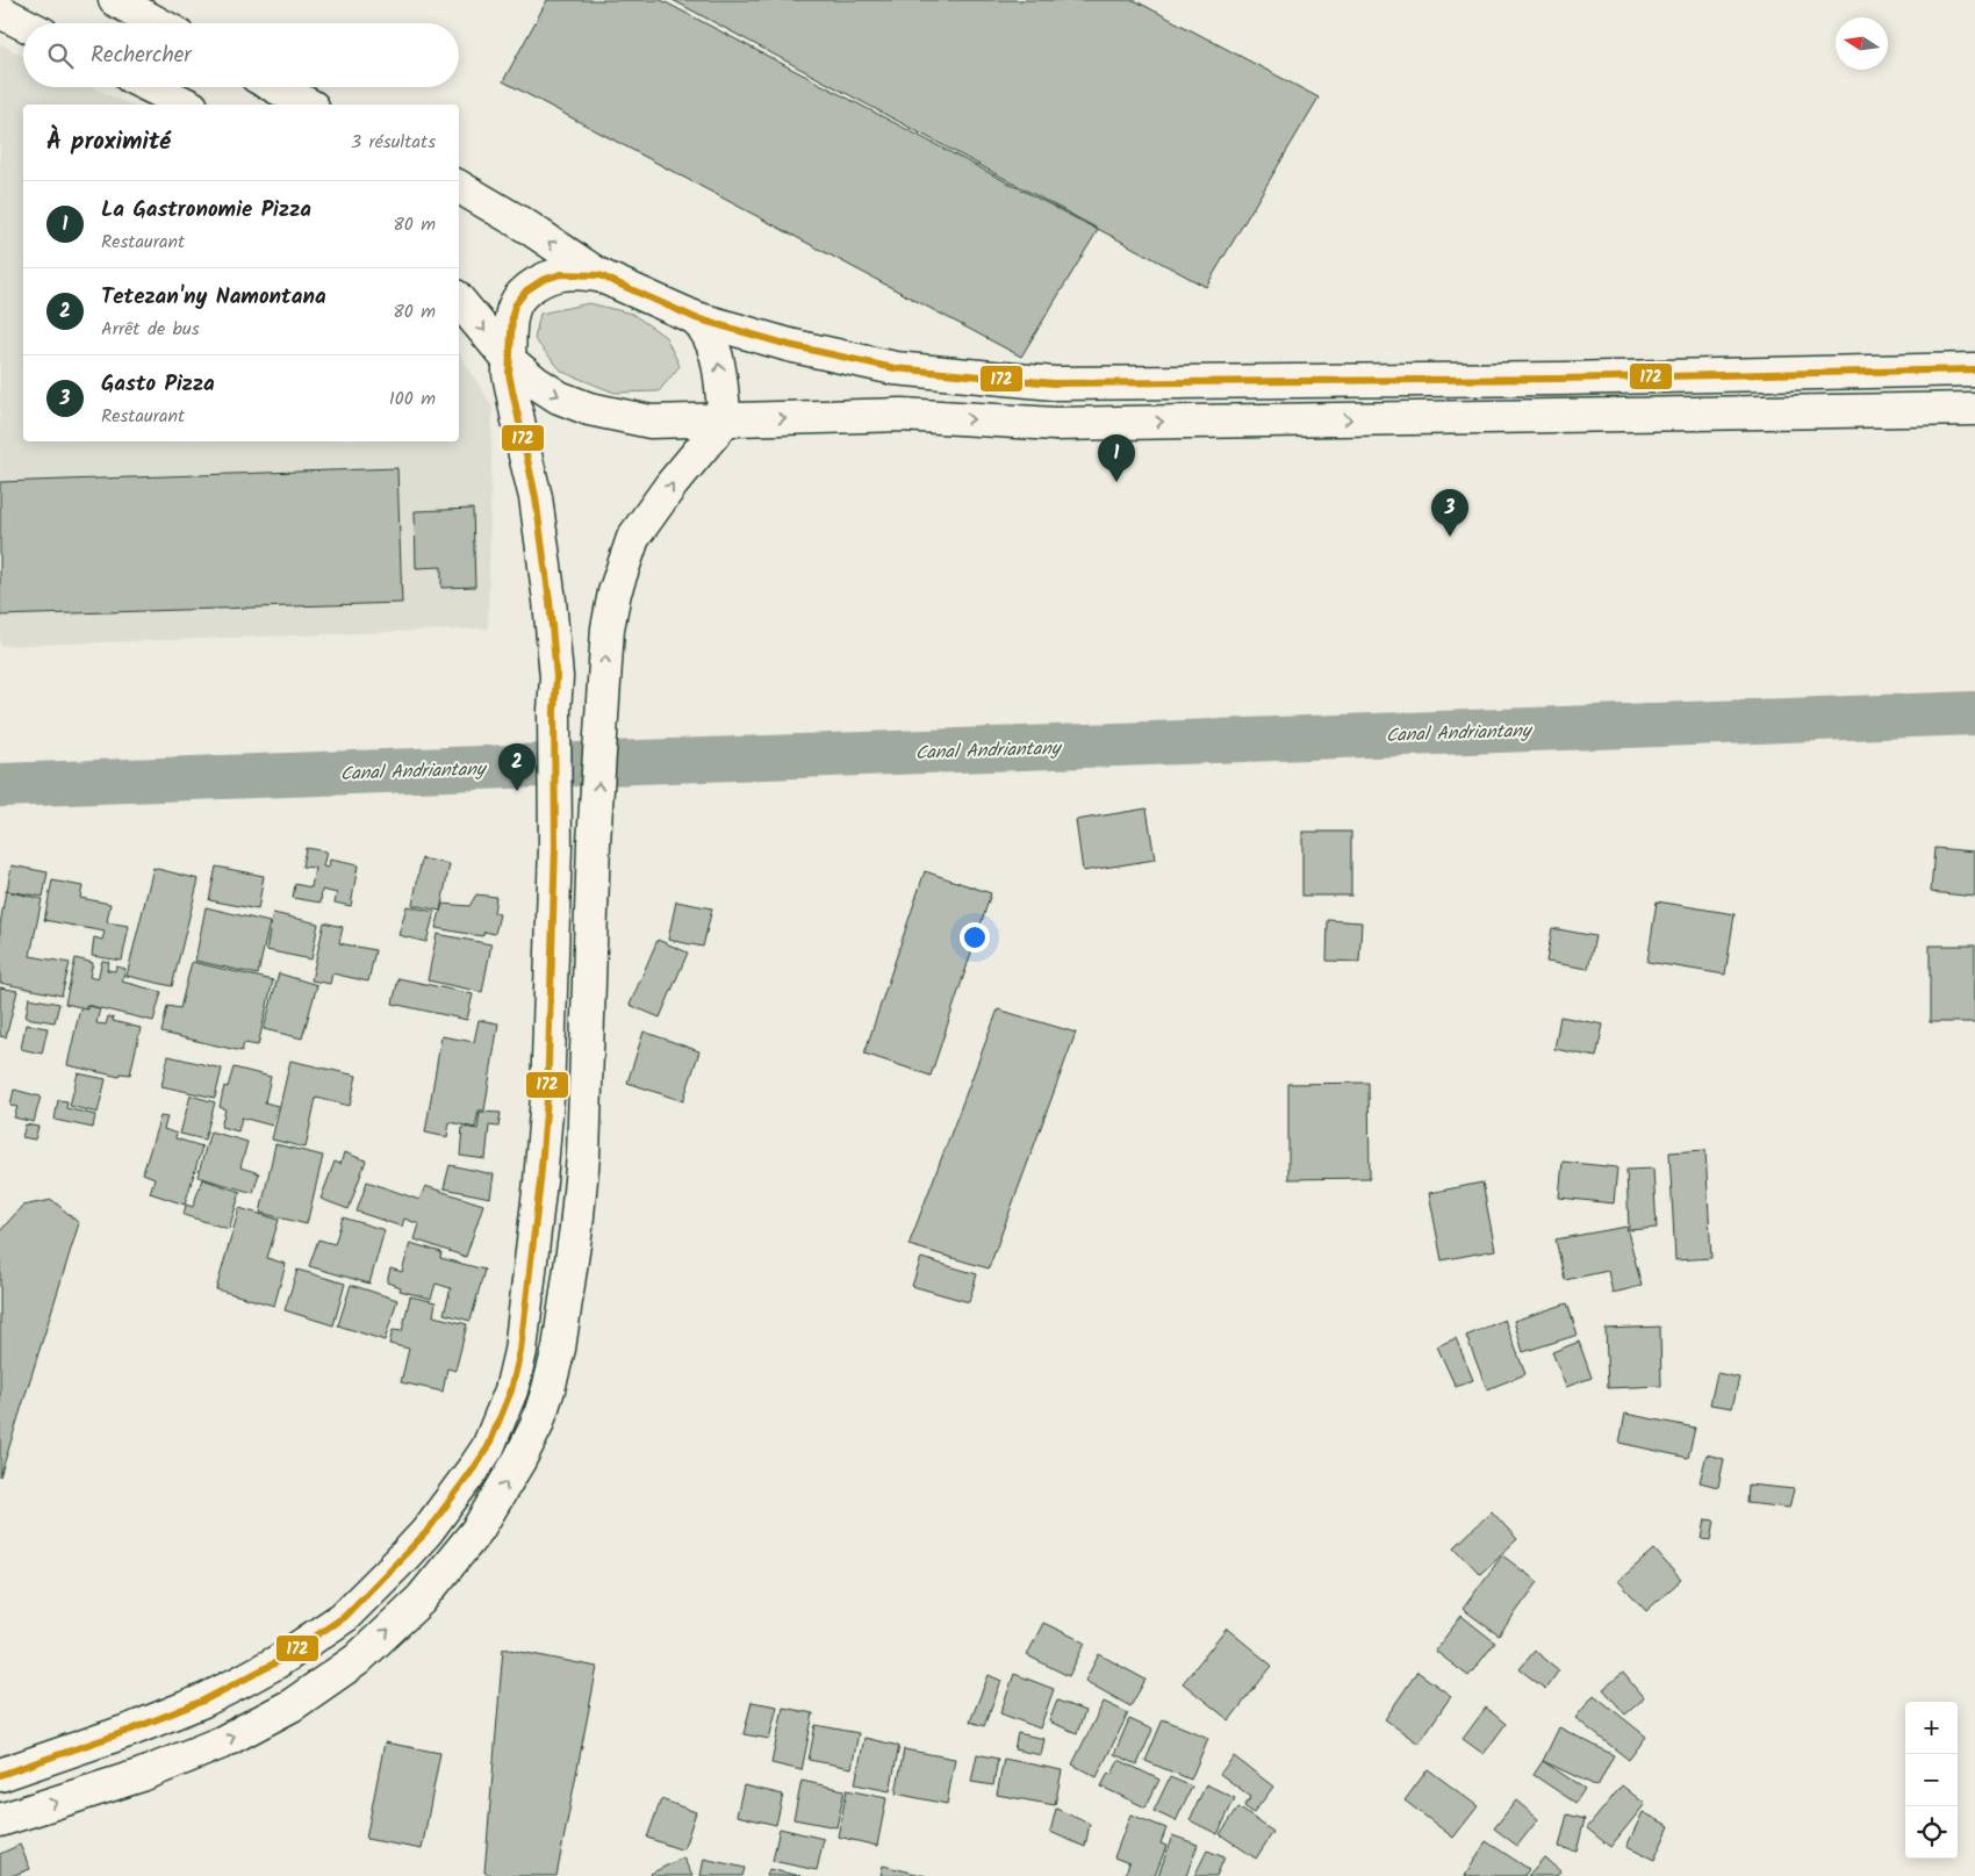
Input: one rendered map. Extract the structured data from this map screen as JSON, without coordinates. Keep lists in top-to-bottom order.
{
  "water": ["Canal Andriantany"],
  "lines": ["transit line 172"],
  "north": "left",
  "page": {
    "search": "Rechercher",
    "heading": ["À proximité", "3 résultats"],
    "list": [
      {
        "mark": "1",
        "name": "La Gastronomie Pizza",
        "note": "Restaurant",
        "value": "80 m"
      },
      {
        "mark": "2",
        "name": "Tetezan'ny Namontana",
        "note": "Arrêt de bus",
        "value": "80 m"
      },
      {
        "mark": "3",
        "name": "Gasto Pizza",
        "note": "Restaurant",
        "value": "100 m"
      }
    ],
    "pins": ["1", "3", "2"],
    "map_buttons": ["+", "−"]
  }
}
